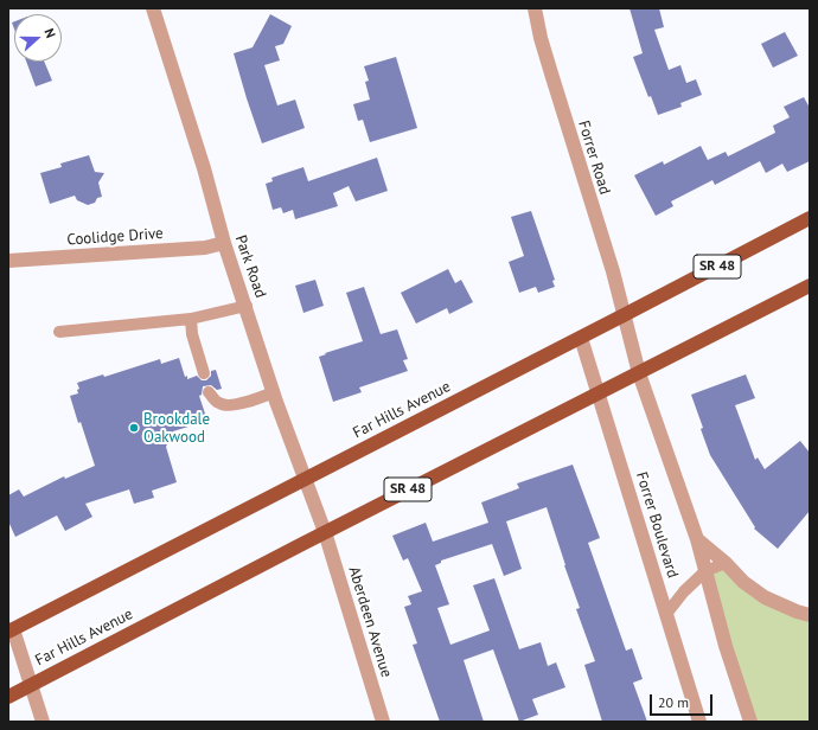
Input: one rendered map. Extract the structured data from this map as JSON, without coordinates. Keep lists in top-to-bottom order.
{
  "streets": {
    "main road": ["SR 48", "Far Hills Avenue"],
    "street": [
      "Forrer Road",
      "Coolidge Drive",
      "Park Road",
      "Forrer Boulevard",
      "Aberdeen Avenue"
    ]
  },
  "crossings": [
    ["Forrer Road", "Far Hills Avenue"],
    ["Forrer Road", "Forrer Boulevard"],
    ["Coolidge Drive", "Park Road"],
    ["Park Road", "Far Hills Avenue"],
    ["Park Road", "Aberdeen Avenue"],
    ["Far Hills Avenue", "Forrer Boulevard"],
    ["Far Hills Avenue", "Aberdeen Avenue"]
  ],
  "places": ["Brookdale Oakwood"],
  "scale_bar": "20 m",
  "north": "right"
}
